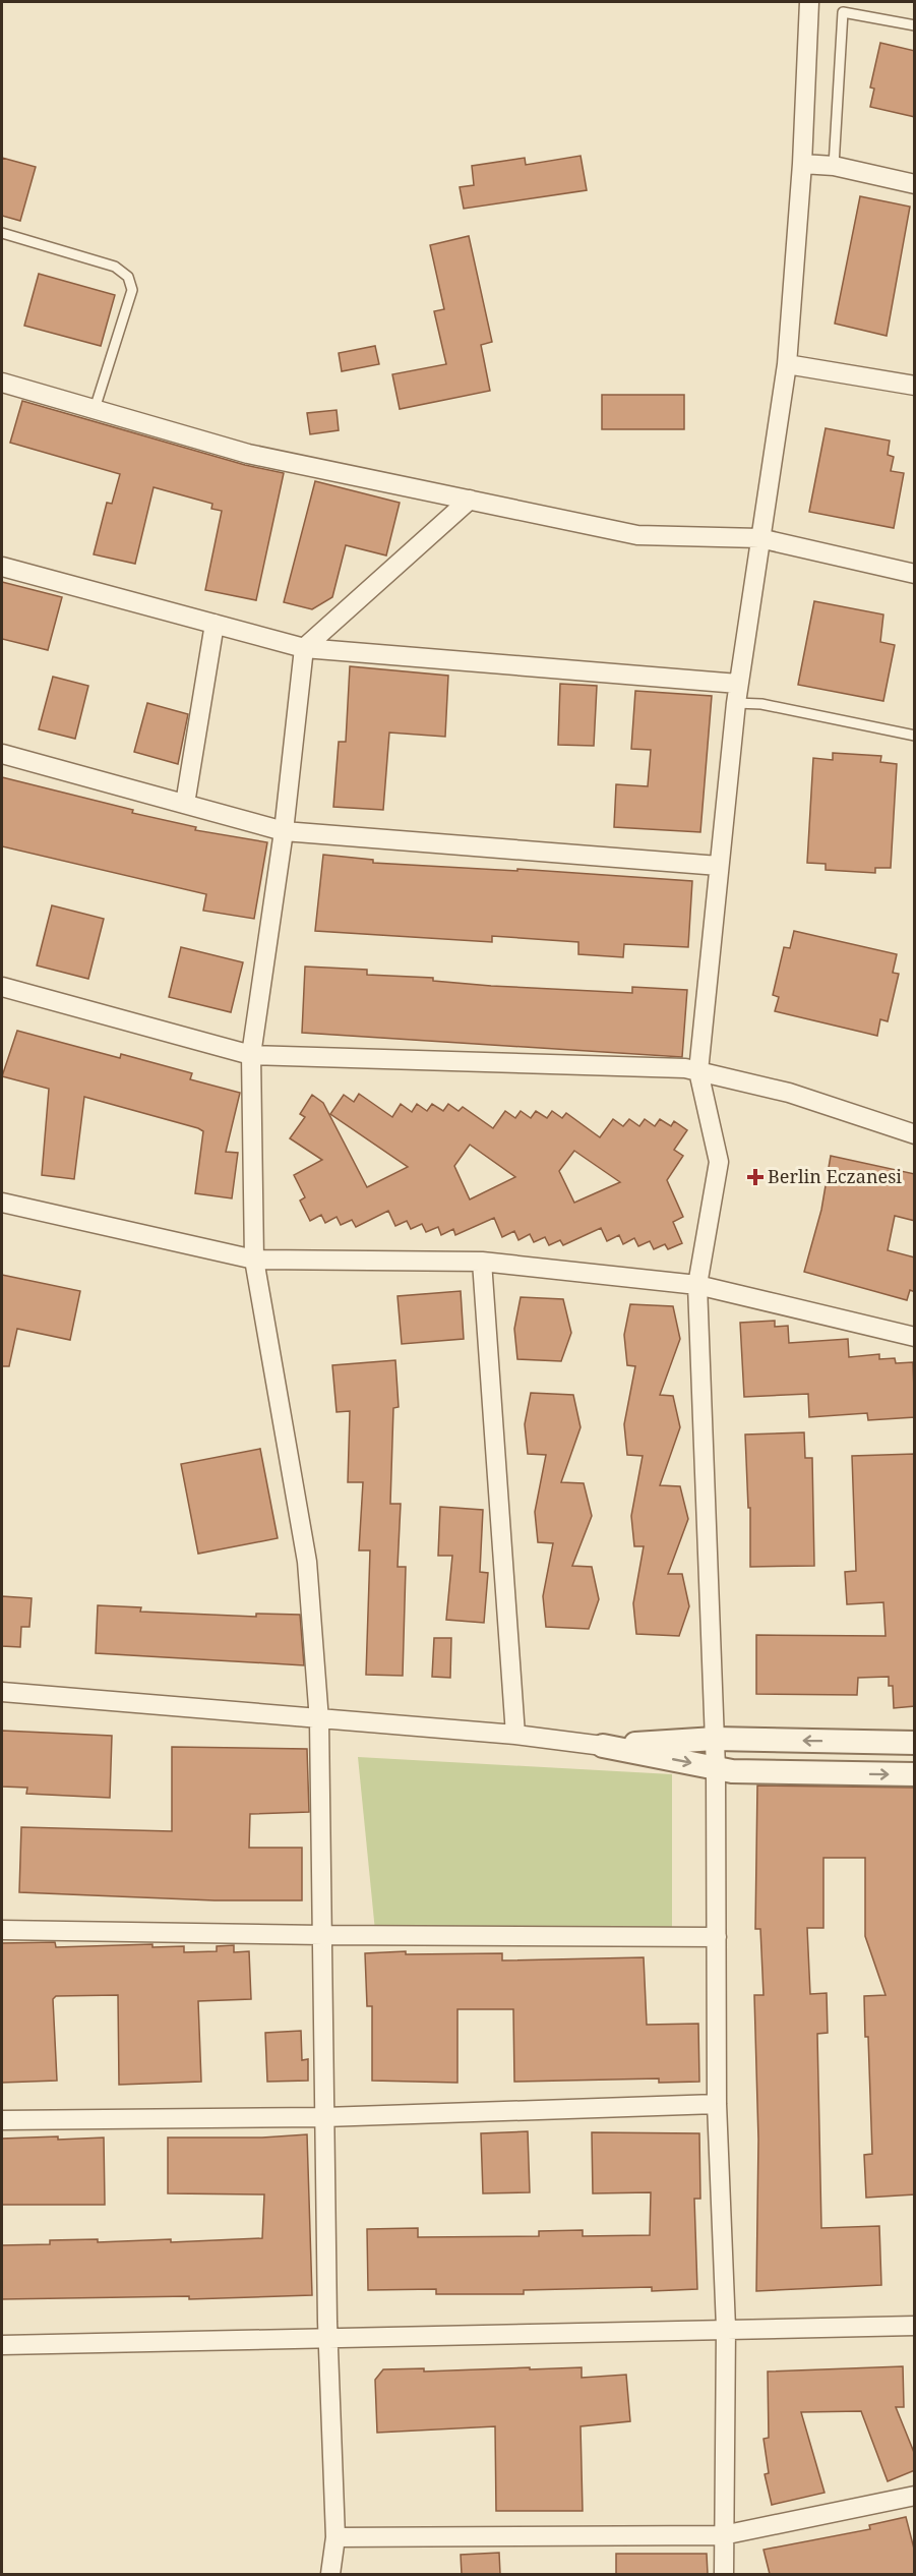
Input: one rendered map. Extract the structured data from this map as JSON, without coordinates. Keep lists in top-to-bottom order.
{
  "places": {
    "health": ["Berlin Eczanesi"]
  }
}
